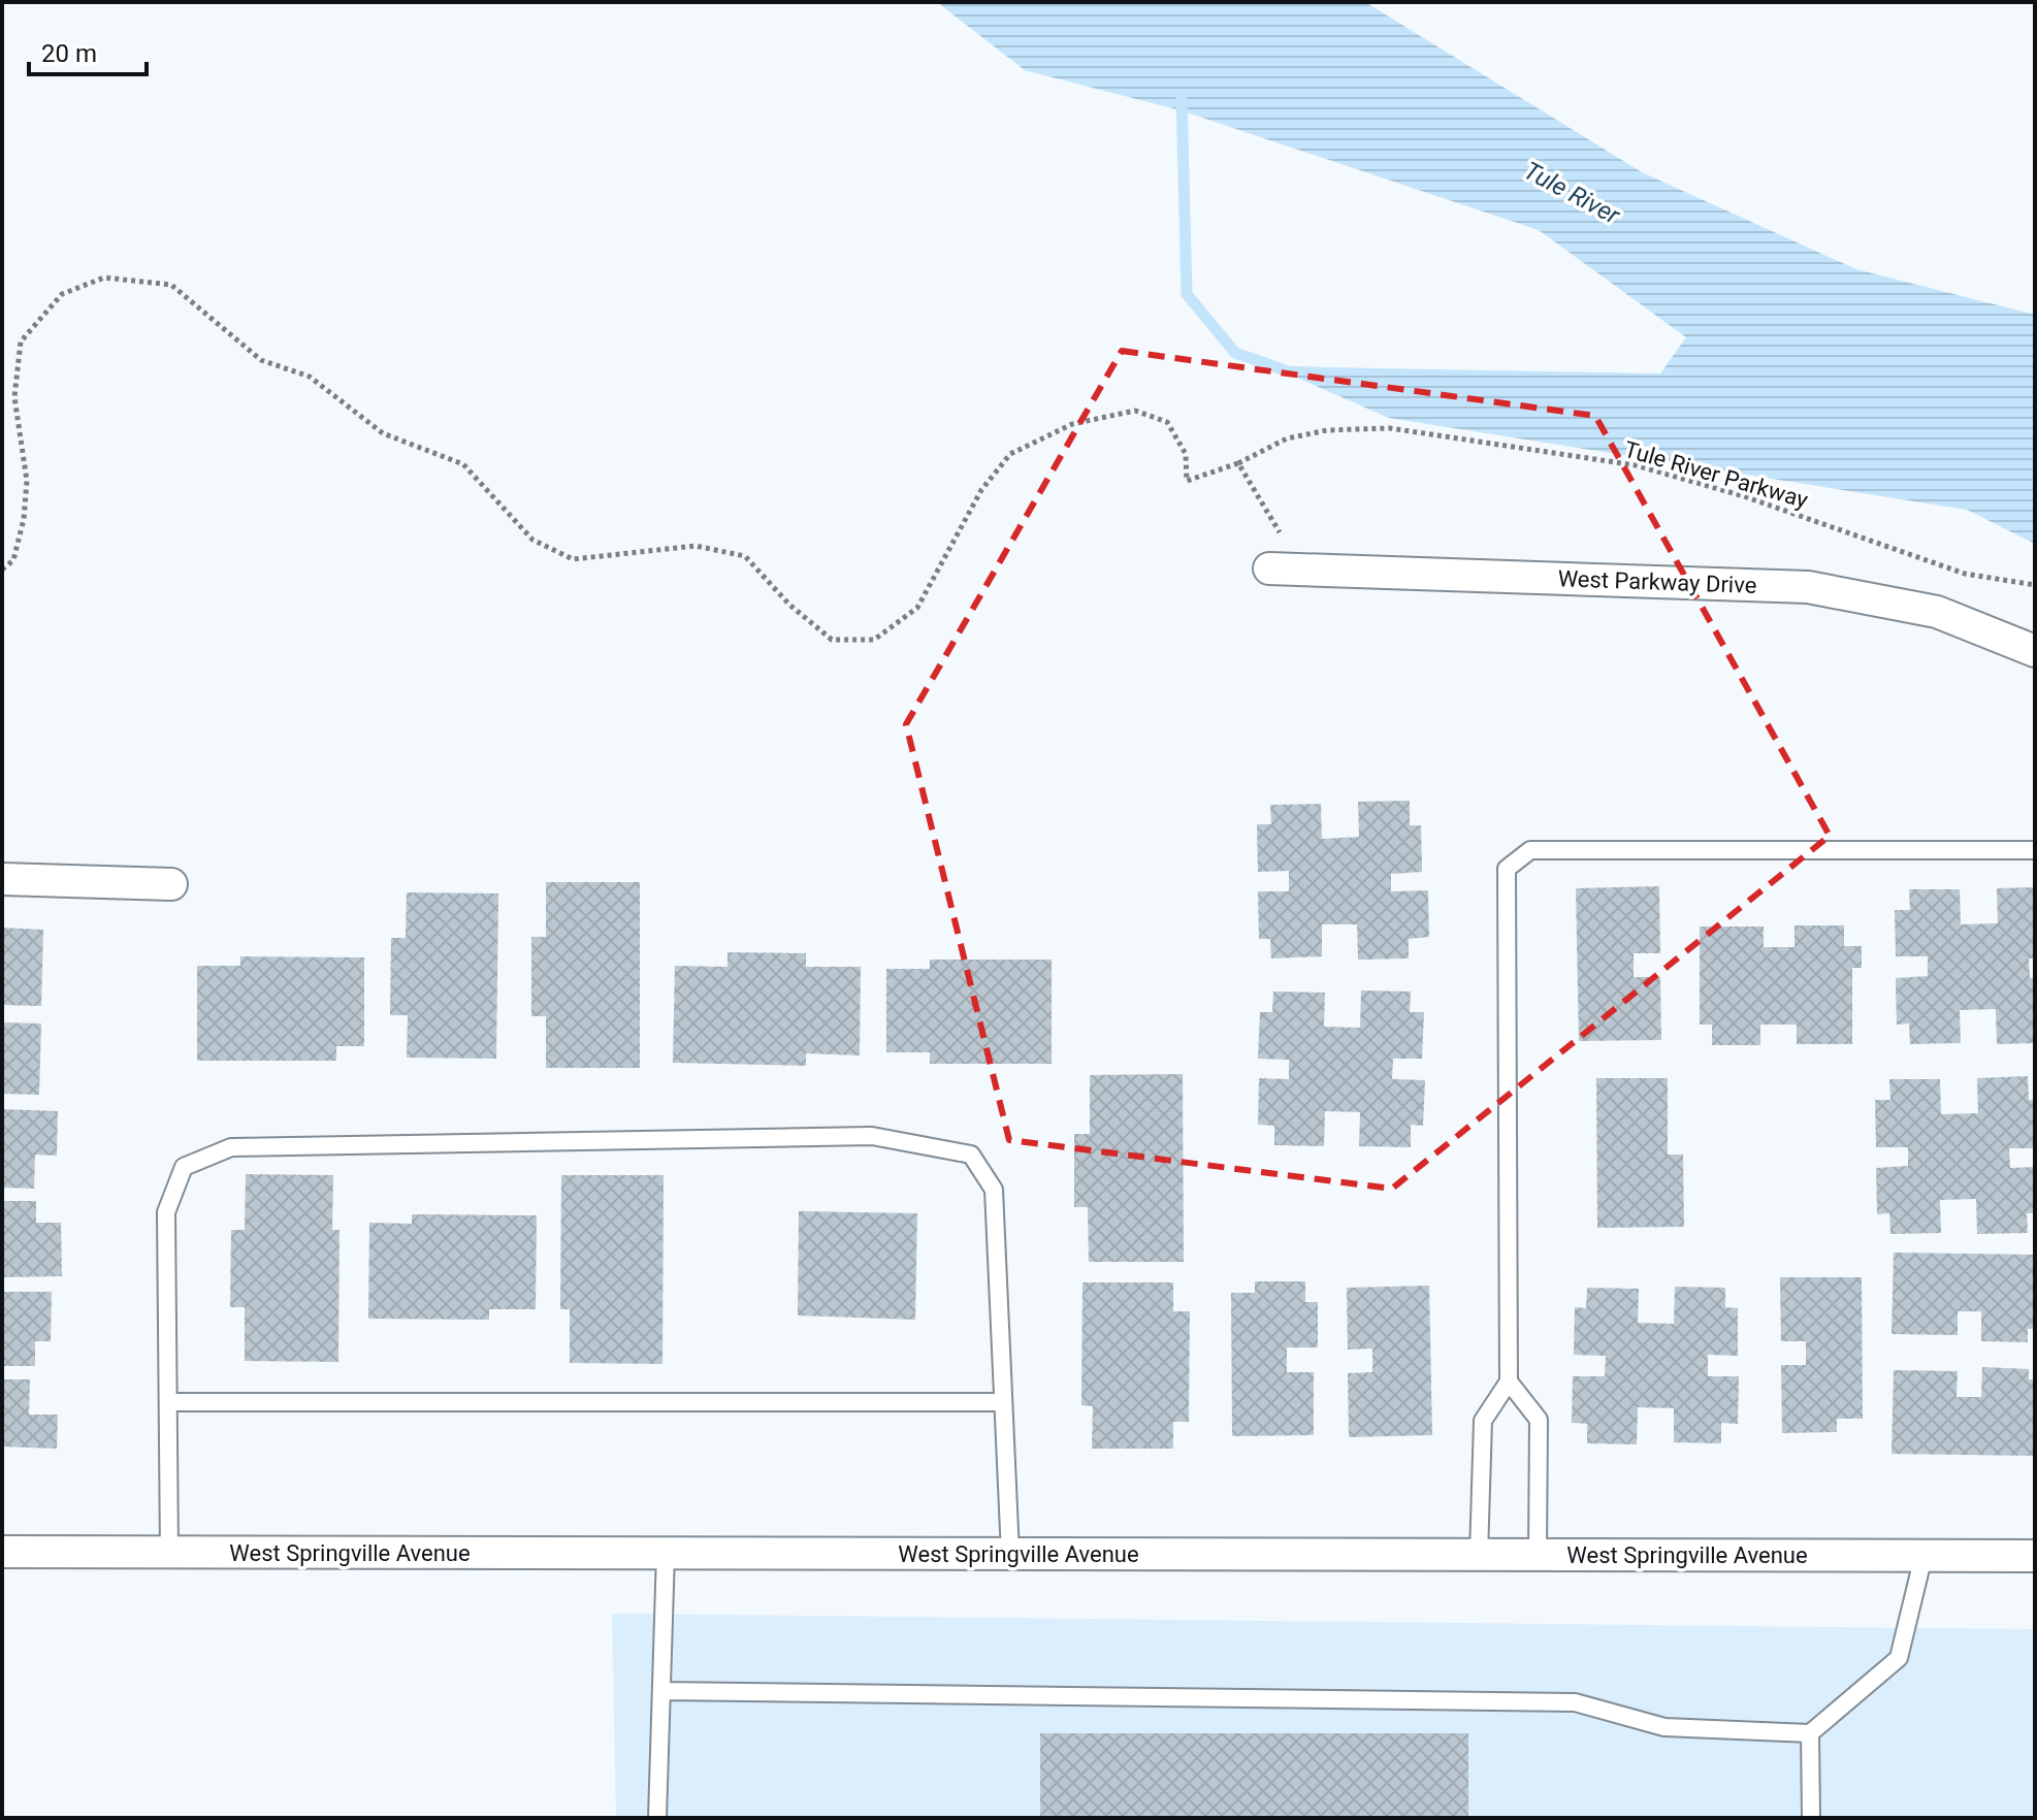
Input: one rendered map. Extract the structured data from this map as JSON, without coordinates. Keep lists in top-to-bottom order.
{
  "streets": {
    "street": ["West Parkway Drive", "West Springville Avenue"],
    "path": ["Tule River Parkway"]
  },
  "water": ["Tule River"],
  "scale_bar": "20 m"
}
